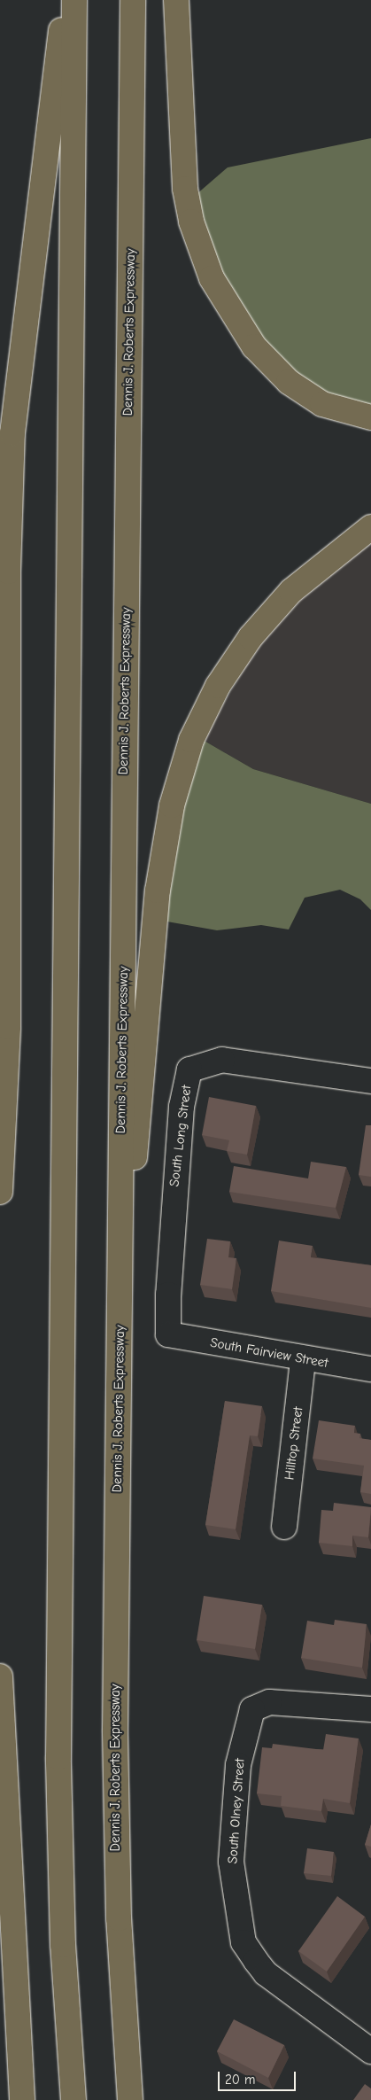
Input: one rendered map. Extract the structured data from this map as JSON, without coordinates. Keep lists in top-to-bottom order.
{
  "streets": {
    "highway": ["Dennis J. Roberts Expressway"],
    "street": [
      "South Long Street",
      "South Fairview Street",
      "Hilltop Street",
      "South Olney Street"
    ]
  },
  "crossings": [
    ["South Long Street", "South Fairview Street"],
    ["South Fairview Street", "Hilltop Street"]
  ],
  "scale_bar": "20 m"
}
